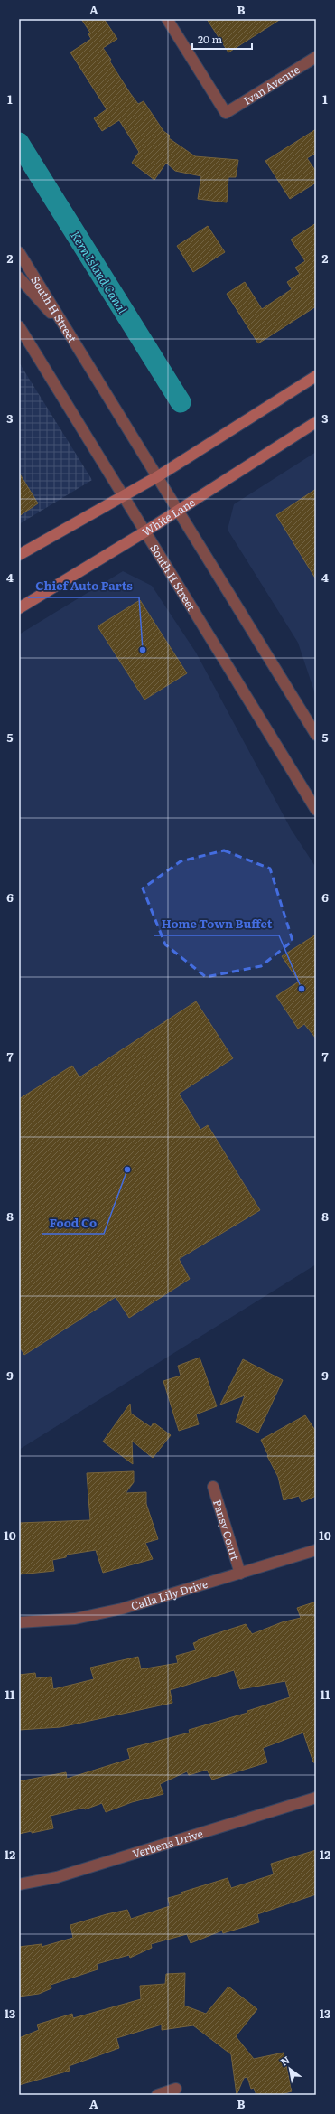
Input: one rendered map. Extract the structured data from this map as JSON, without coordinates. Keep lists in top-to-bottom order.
{
  "streets": {
    "main road": ["White Lane"],
    "street": [
      "Ivan Avenue",
      "South H Street",
      "Pansy Court",
      "Calla Lily Drive",
      "Verbena Drive"
    ]
  },
  "crossings": [
    ["South H Street", "White Lane"],
    ["Pansy Court", "Calla Lily Drive"]
  ],
  "water": ["Kern Island Canal"],
  "places": ["Chief Auto Parts", "Home Town Buffet", "Food Co"],
  "scale_bar": "20 m",
  "north": "top left",
  "grid": {
    "columns": ["A", "B"],
    "rows": [
      "1",
      "2",
      "3",
      "4",
      "5",
      "6",
      "7",
      "8",
      "9",
      "10",
      "11",
      "12",
      "13"
    ]
  }
}
